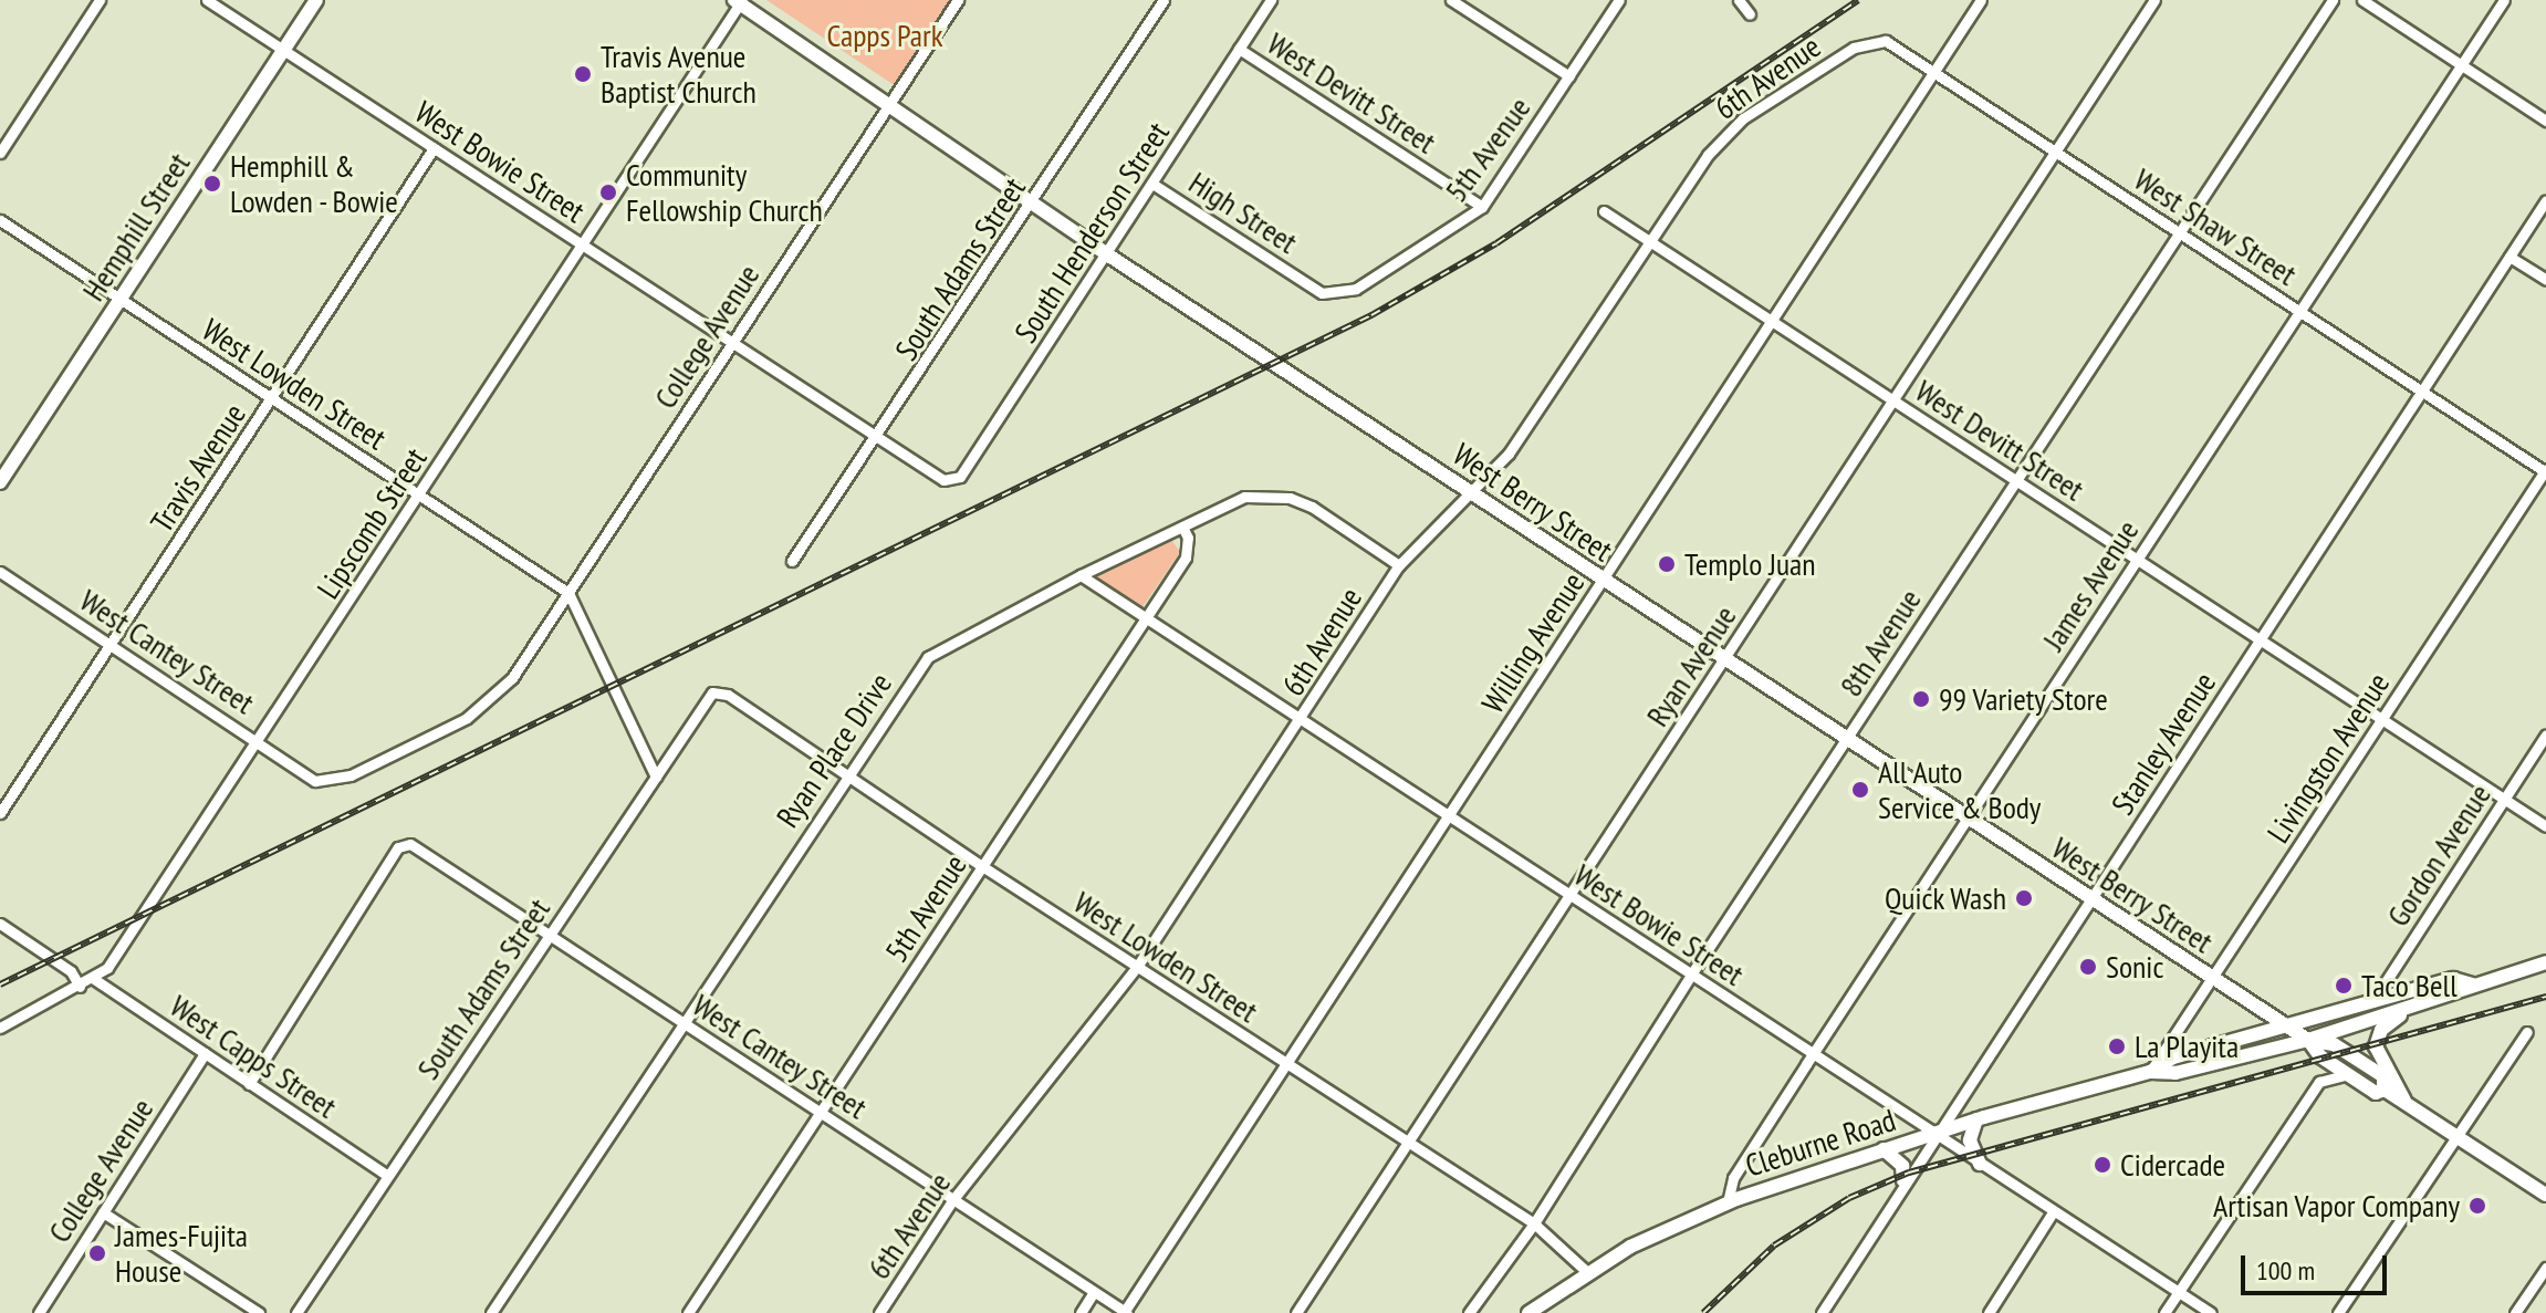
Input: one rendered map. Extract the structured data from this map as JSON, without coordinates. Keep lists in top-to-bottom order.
{
  "streets": {
    "main road": ["Hemphill Street", "West Berry Street", "Cleburne Road"],
    "street": [
      "6th Avenue",
      "West Devitt Street",
      "5th Avenue",
      "West Bowie Street",
      "High Street",
      "West Shaw Street",
      "South Henderson Street",
      "South Adams Street",
      "College Avenue",
      "West Lowden Street",
      "Travis Avenue",
      "Lipscomb Street",
      "James Avenue",
      "Willing Avenue",
      "8th Avenue",
      "West Cantey Street",
      "Ryan Avenue",
      "Stanley Avenue",
      "Ryan Place Drive",
      "Livingston Avenue",
      "Gordon Avenue",
      "West Capps Street"
    ]
  },
  "crossings": [
    ["6th Avenue", "West Devitt Street"],
    ["6th Avenue", "West Bowie Street"],
    ["6th Avenue", "West Shaw Street"],
    ["6th Avenue", "West Lowden Street"],
    ["6th Avenue", "West Berry Street"],
    ["6th Avenue", "West Cantey Street"],
    ["6th Avenue", "Ryan Place Drive"],
    ["West Devitt Street", "5th Avenue"],
    ["West Devitt Street", "South Henderson Street"],
    ["West Devitt Street", "James Avenue"],
    ["West Devitt Street", "Willing Avenue"],
    ["West Devitt Street", "8th Avenue"],
    ["West Devitt Street", "Ryan Avenue"],
    ["West Devitt Street", "Stanley Avenue"],
    ["West Devitt Street", "Livingston Avenue"],
    ["West Devitt Street", "Gordon Avenue"],
    ["5th Avenue", "West Bowie Street"],
    ["5th Avenue", "High Street"],
    ["5th Avenue", "West Lowden Street"],
    ["5th Avenue", "West Cantey Street"],
    ["5th Avenue", "Ryan Place Drive"],
    ["West Bowie Street", "Hemphill Street"],
    ["West Bowie Street", "South Henderson Street"],
    ["West Bowie Street", "South Adams Street"],
    ["West Bowie Street", "College Avenue"],
    ["West Bowie Street", "Travis Avenue"],
    ["West Bowie Street", "Lipscomb Street"],
    ["West Bowie Street", "James Avenue"],
    ["West Bowie Street", "Willing Avenue"],
    ["West Bowie Street", "8th Avenue"],
    ["West Bowie Street", "Ryan Avenue"],
    ["West Bowie Street", "Stanley Avenue"],
    ["West Bowie Street", "Ryan Place Drive"],
    ["West Bowie Street", "Cleburne Road"],
    ["High Street", "South Henderson Street"],
    ["Hemphill Street", "West Lowden Street"],
    ["West Shaw Street", "James Avenue"],
    ["West Shaw Street", "Willing Avenue"],
    ["West Shaw Street", "8th Avenue"],
    ["West Shaw Street", "Ryan Avenue"],
    ["West Shaw Street", "Stanley Avenue"],
    ["West Shaw Street", "Livingston Avenue"],
    ["South Henderson Street", "West Berry Street"],
    ["South Adams Street", "West Lowden Street"],
    ["South Adams Street", "West Berry Street"],
    ["South Adams Street", "West Cantey Street"],
    ["South Adams Street", "West Capps Street"],
    ["College Avenue", "West Lowden Street"],
    ["College Avenue", "West Berry Street"],
    ["College Avenue", "West Cantey Street"],
    ["College Avenue", "West Capps Street"],
    ["West Lowden Street", "Travis Avenue"],
    ["West Lowden Street", "Lipscomb Street"],
    ["West Lowden Street", "Willing Avenue"],
    ["West Lowden Street", "8th Avenue"],
    ["West Lowden Street", "Ryan Avenue"],
    ["West Lowden Street", "Ryan Place Drive"],
    ["West Lowden Street", "Cleburne Road"],
    ["Travis Avenue", "West Cantey Street"],
    ["West Berry Street", "Lipscomb Street"],
    ["West Berry Street", "James Avenue"],
    ["West Berry Street", "Willing Avenue"],
    ["West Berry Street", "8th Avenue"],
    ["West Berry Street", "Ryan Avenue"],
    ["West Berry Street", "Stanley Avenue"],
    ["West Berry Street", "Livingston Avenue"],
    ["West Berry Street", "Cleburne Road"],
    ["Lipscomb Street", "West Cantey Street"],
    ["Lipscomb Street", "West Capps Street"],
    ["James Avenue", "Cleburne Road"],
    ["Willing Avenue", "West Cantey Street"],
    ["West Cantey Street", "Ryan Place Drive"],
    ["West Cantey Street", "West Capps Street"],
    ["Stanley Avenue", "Cleburne Road"],
    ["Livingston Avenue", "Cleburne Road"],
    ["Gordon Avenue", "Cleburne Road"]
  ],
  "parks": ["Capps Park"],
  "places": [
    "Travis Avenue Baptist Church",
    "Hemphill & Lowden - Bowie",
    "Community Fellowship Church",
    "Templo Juan",
    "99 Variety Store",
    "All Auto Service & Body",
    "Quick Wash",
    "Sonic",
    "Taco Bell",
    "La Playita",
    "Cidercade",
    "Artisan Vapor Company",
    "James-Fujita House"
  ],
  "scale_bar": "100 m"
}
